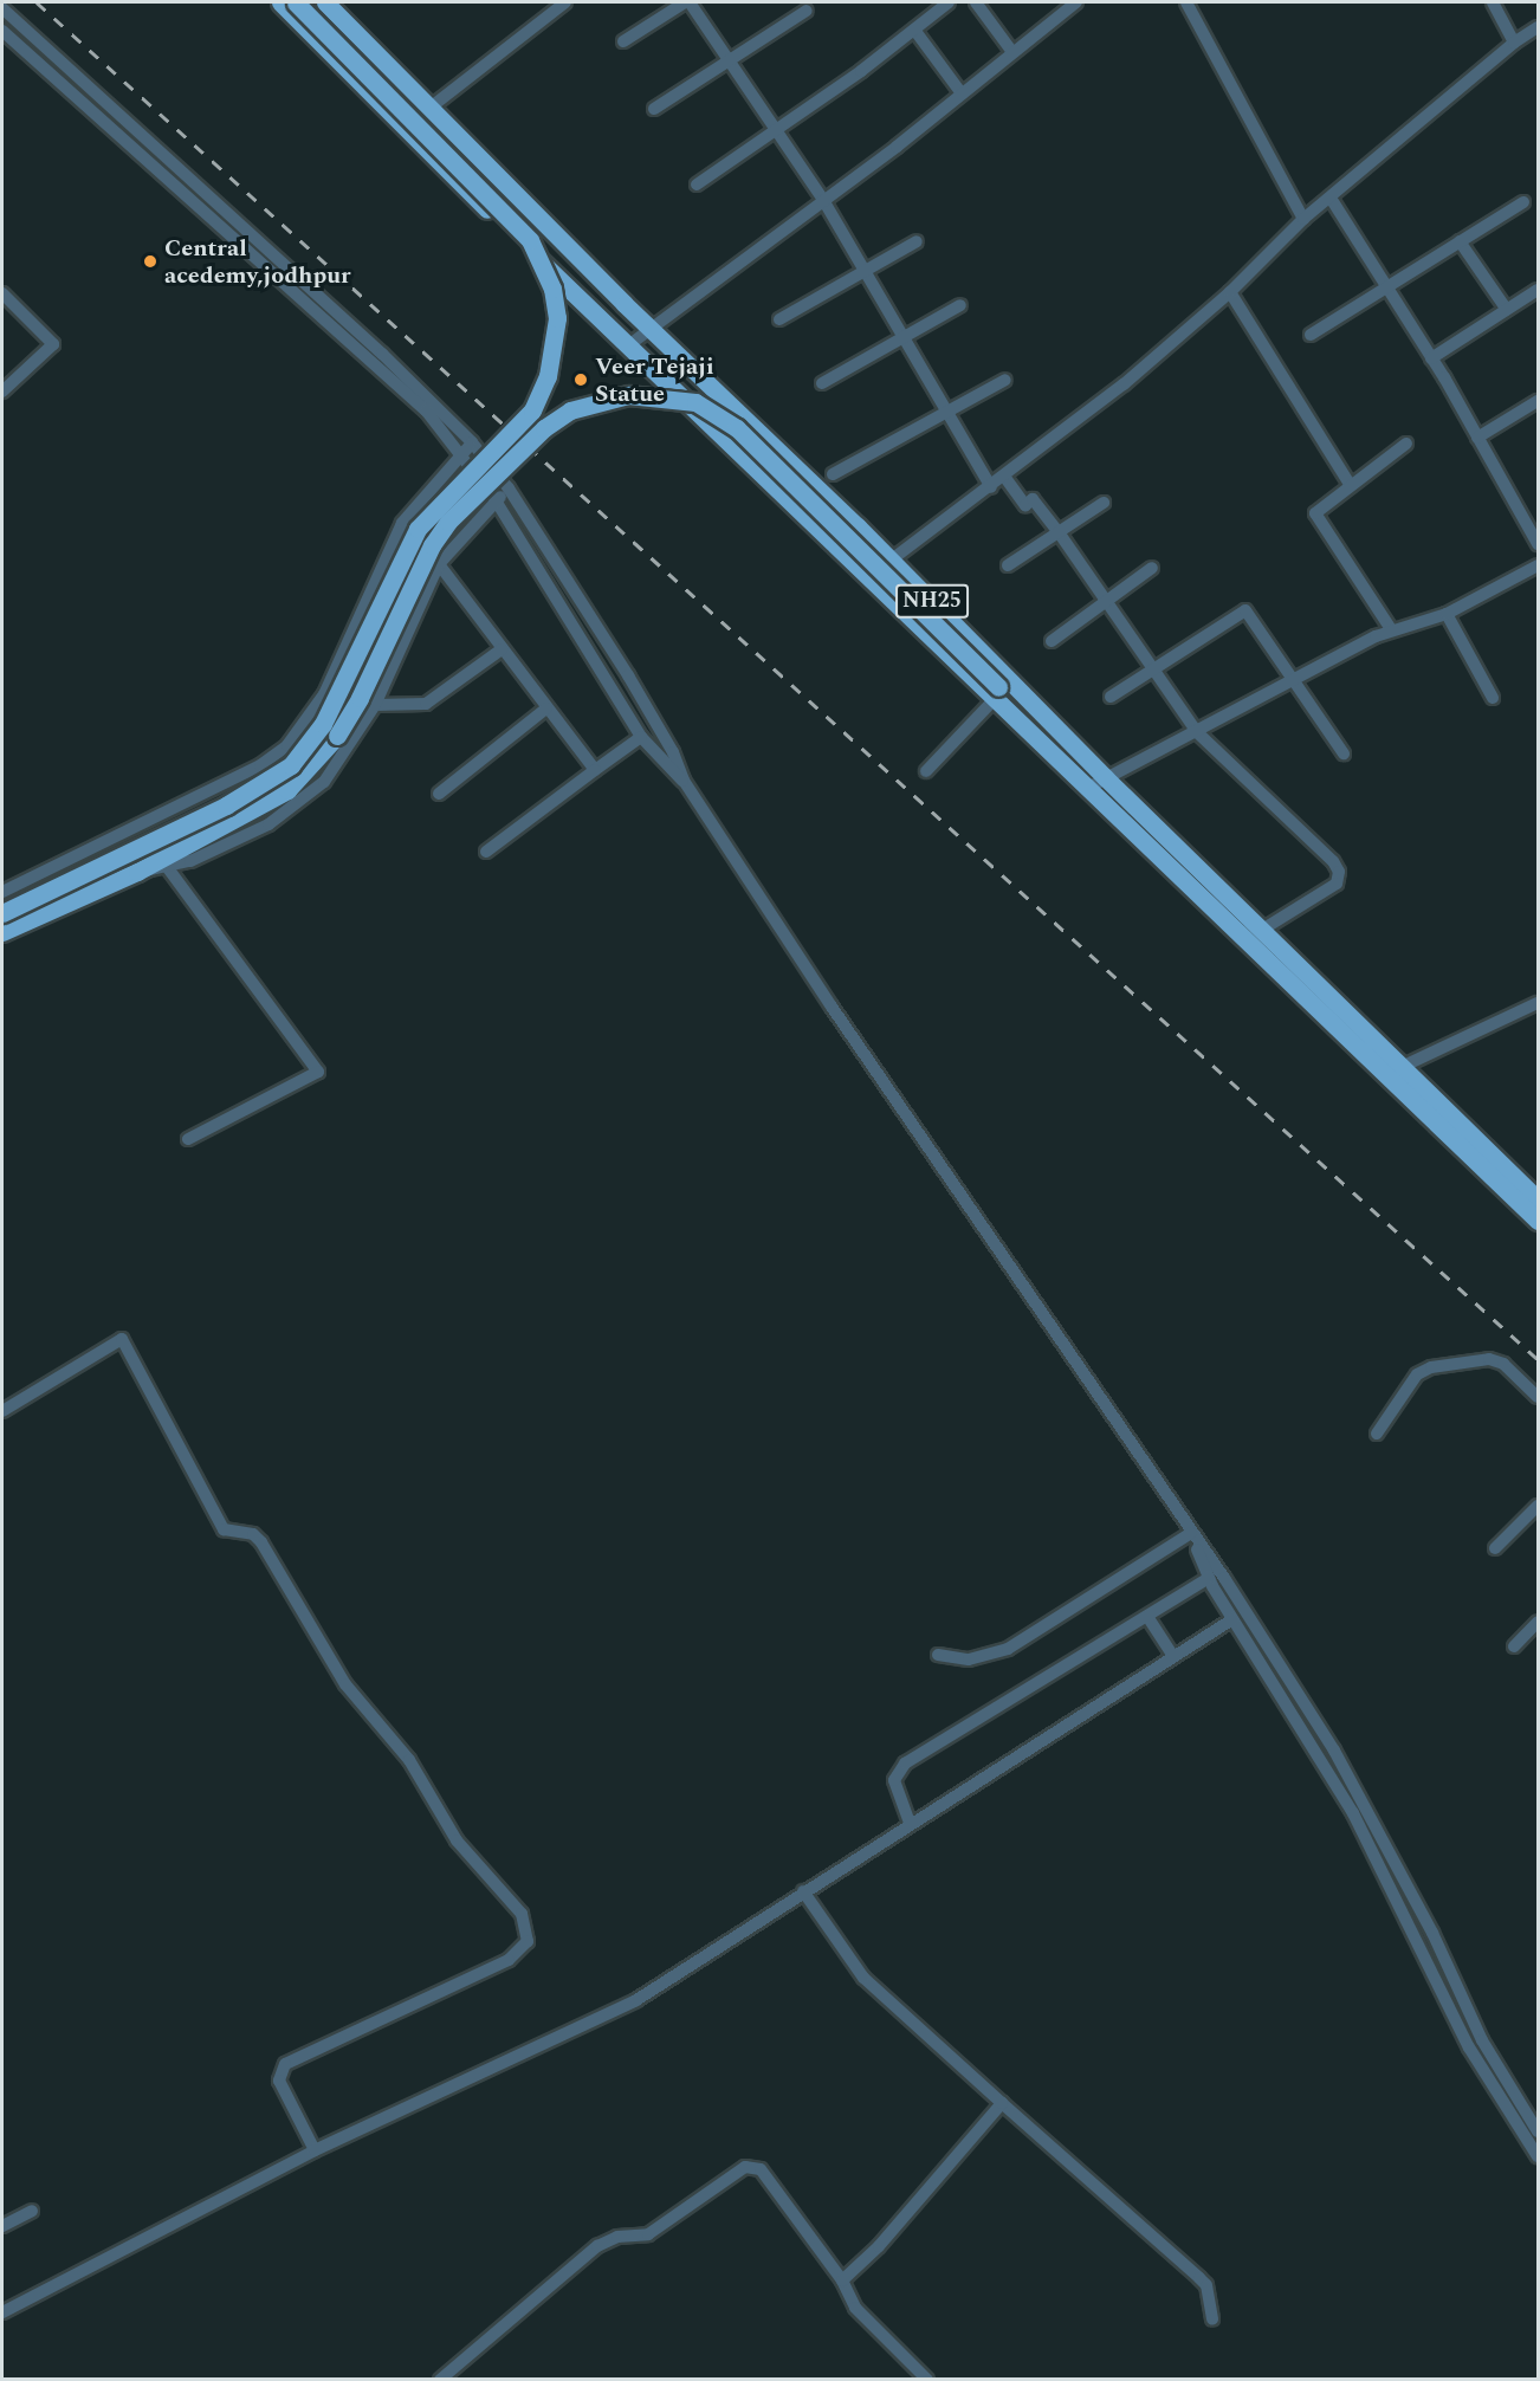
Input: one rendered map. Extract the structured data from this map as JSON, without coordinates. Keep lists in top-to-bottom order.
{
  "streets": {
    "main road": ["NH25"]
  },
  "places": ["Central acedemy,jodhpur", "Veer Tejaji Statue"]
}
